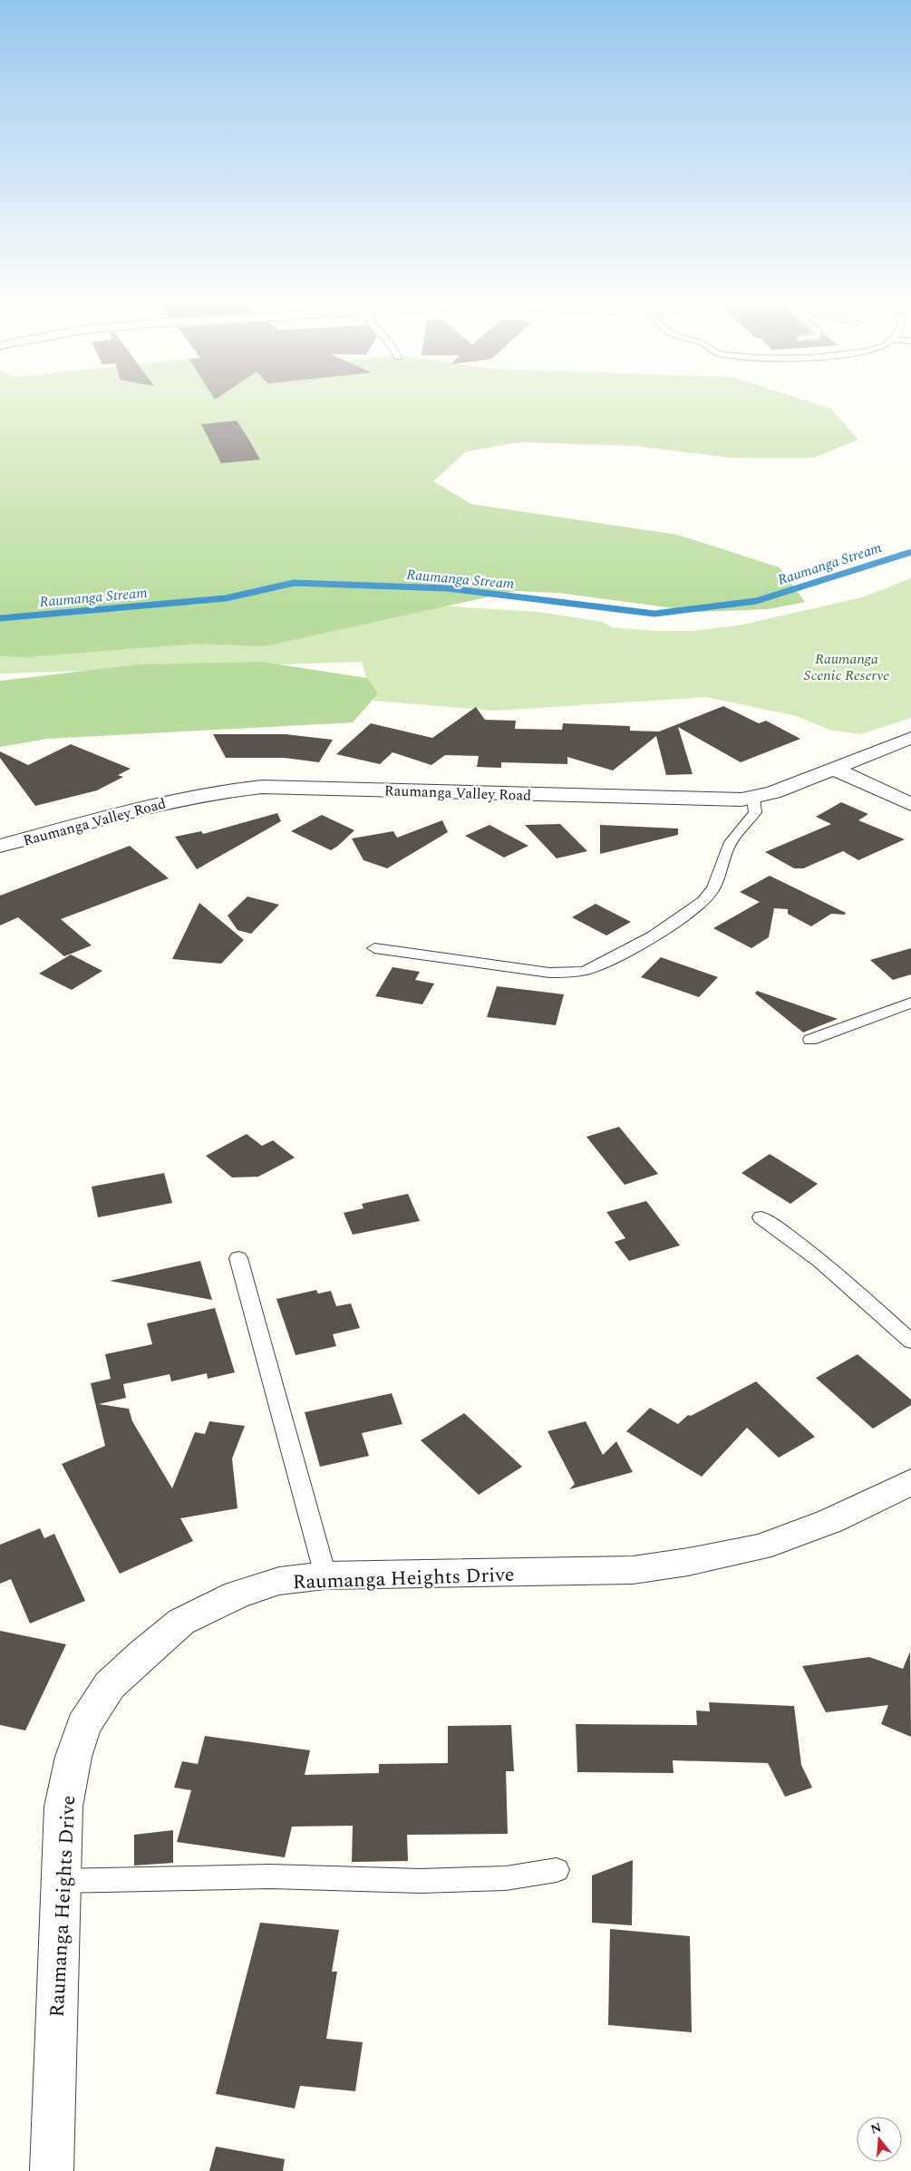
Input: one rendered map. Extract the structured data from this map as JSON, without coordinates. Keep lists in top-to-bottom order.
{
  "streets": {
    "street": ["Raumanga Valley Road", "Raumanga Heights Drive"]
  },
  "water": ["Raumanga Stream"],
  "parks": ["Raumanga Scenic Reserve"],
  "north": "top"
}
